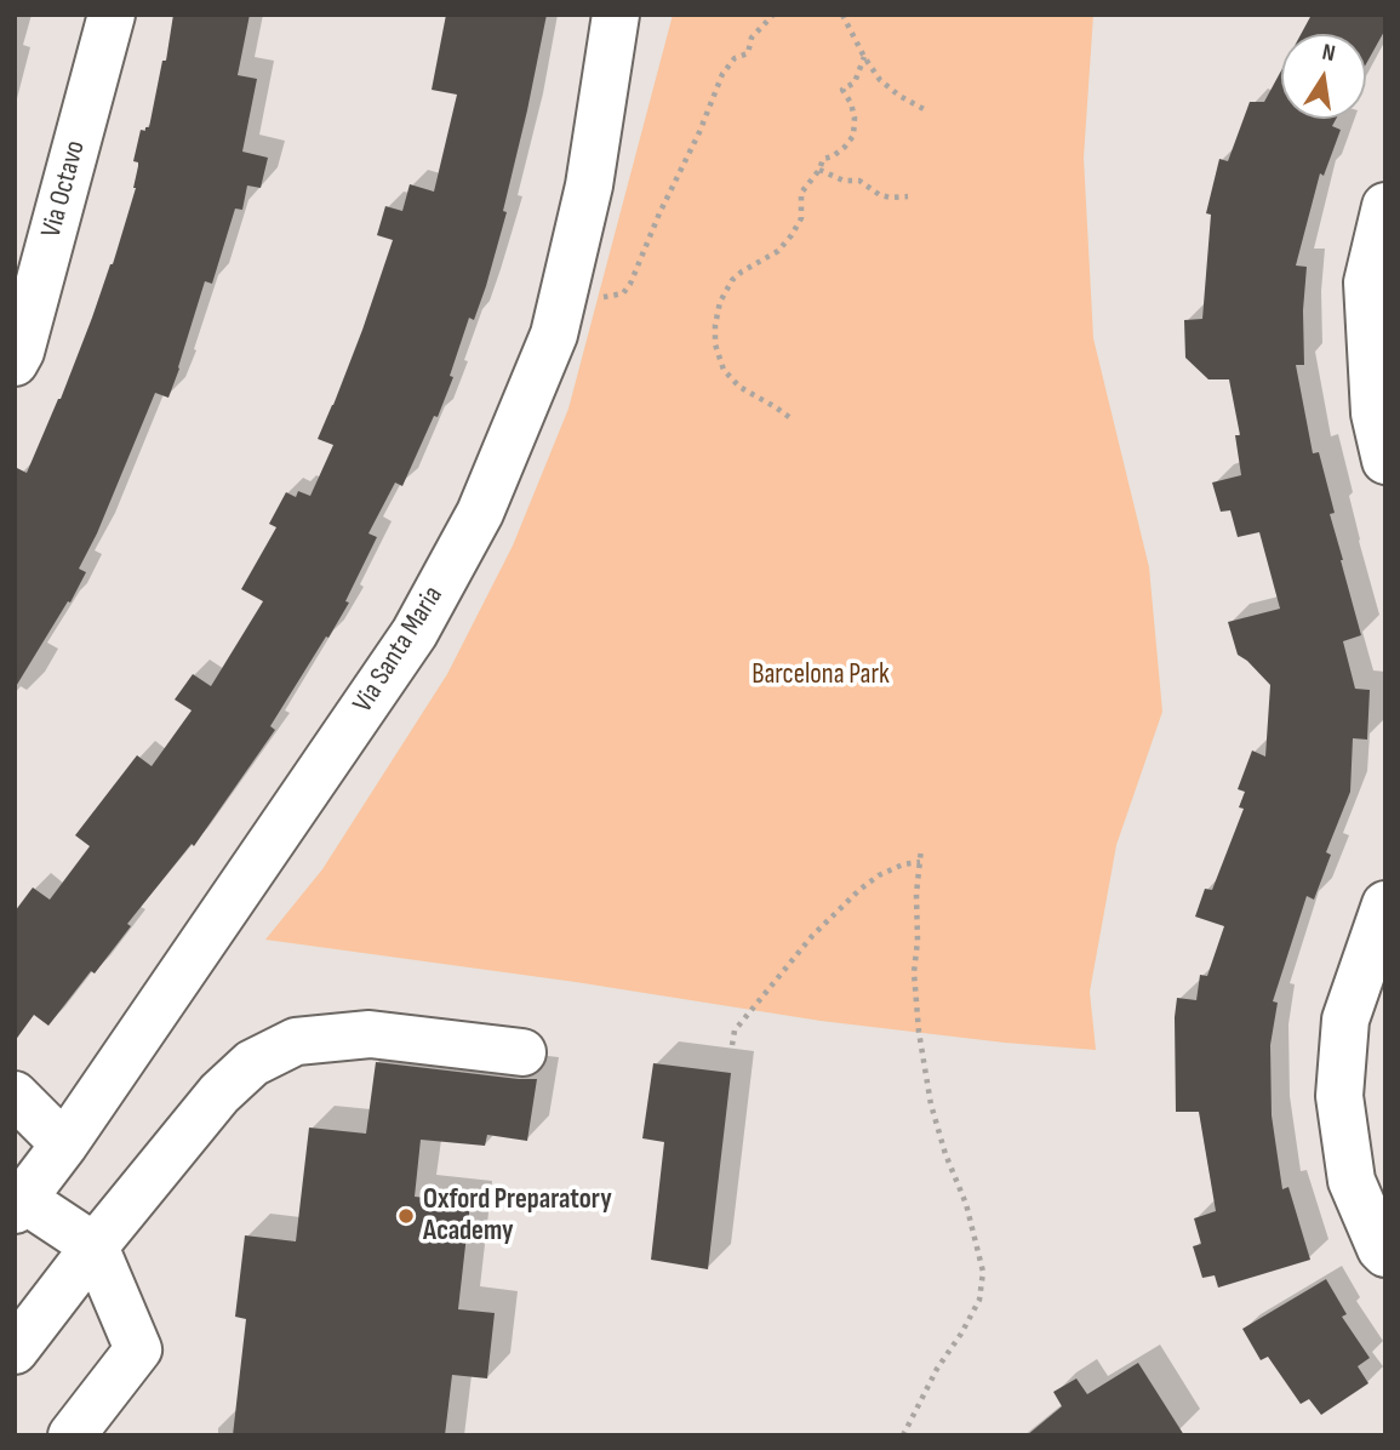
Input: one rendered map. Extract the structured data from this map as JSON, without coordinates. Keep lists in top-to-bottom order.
{
  "streets": {
    "street": ["Via Octavo", "Via Santa Maria"]
  },
  "parks": ["Barcelona Park"],
  "places": ["Oxford Preparatory Academy"],
  "north": "top"
}
